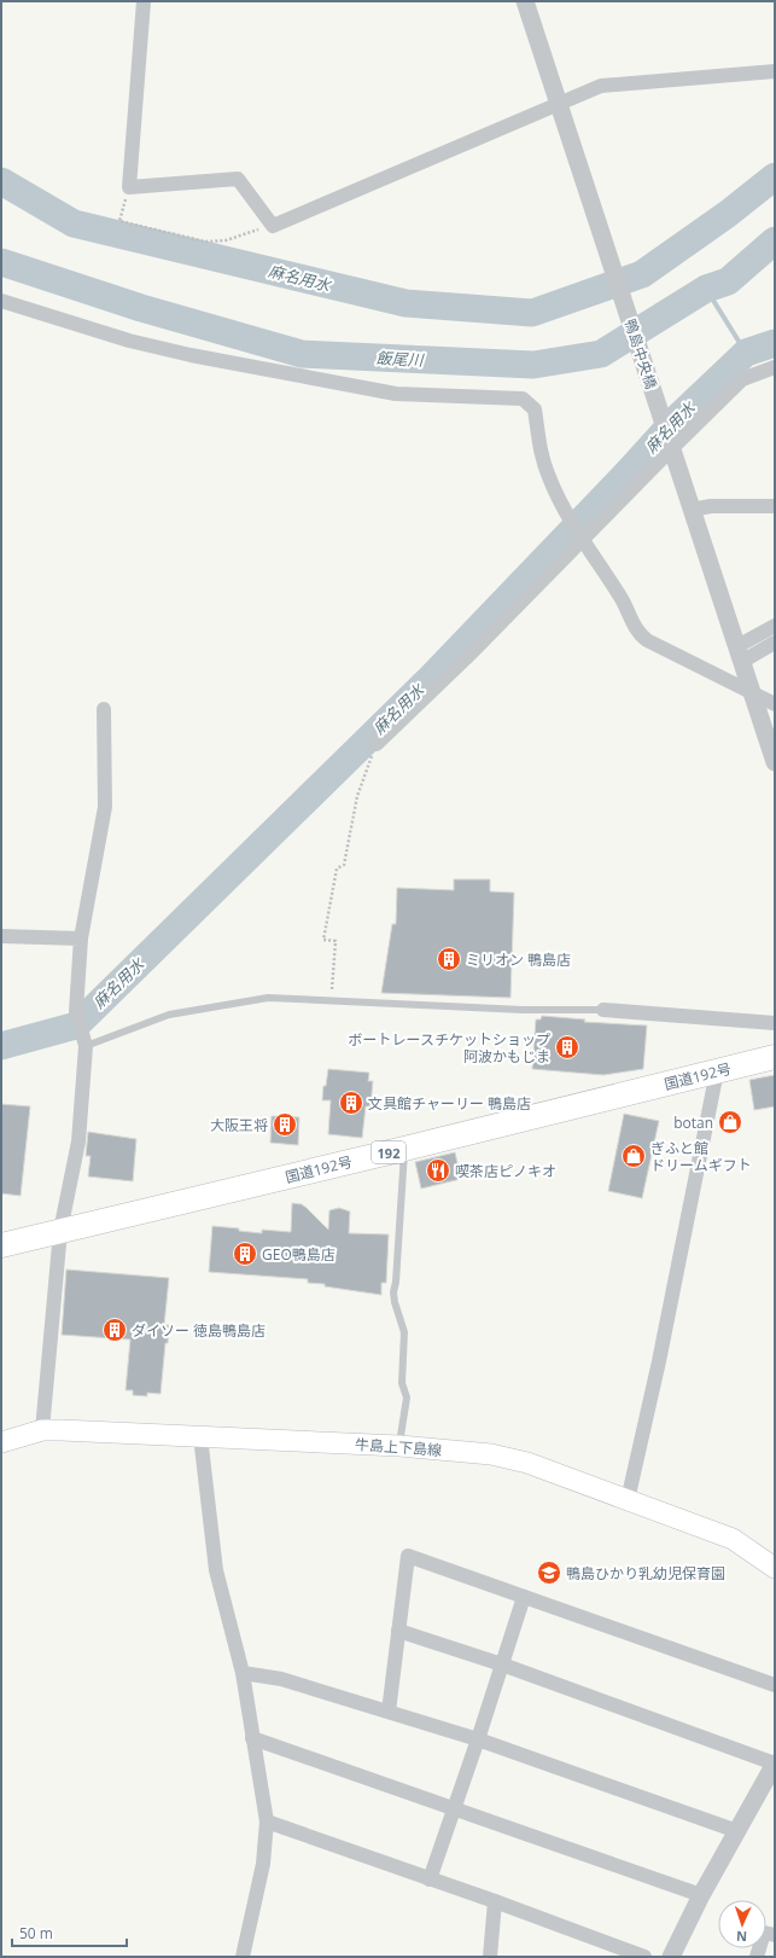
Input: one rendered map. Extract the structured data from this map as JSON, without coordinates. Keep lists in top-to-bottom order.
{
  "streets": {
    "highway": ["国道192号", "192"],
    "main road": ["牛島上下島線"],
    "street": ["鴨島中央橋"]
  },
  "water": ["麻名用水", "飯尾川"],
  "places": {
    "building": [
      "ミリオン 鴨島店",
      "ボートレースチケットショップ 阿波かもじま",
      "文具館チャーリー 鴨島店",
      "大阪王将",
      "GEO鴨島店",
      "ダイソー 徳島鴨島店"
    ],
    "shop": ["botan", "ぎふと館 ドリームギフト"],
    "restaurant": ["喫茶店ピノキオ"],
    "school or university": ["鴨島ひかり乳幼児保育園"]
  },
  "scale_bar": "50 m",
  "north": "bottom"
}
